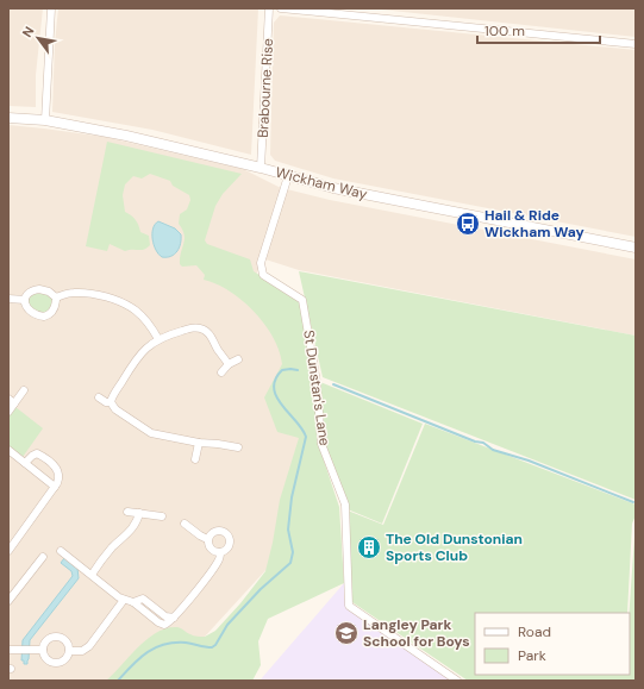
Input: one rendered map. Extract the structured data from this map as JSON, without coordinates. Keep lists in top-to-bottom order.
{
  "streets": {
    "street": ["Brabourne Rise", "Wickham Way", "St Dunstan's Lane"]
  },
  "crossings": [
    ["Brabourne Rise", "Wickham Way"],
    ["Wickham Way", "St Dunstan's Lane"]
  ],
  "places": {
    "bus stop": ["Hail & Ride Wickham Way"],
    "building": ["The Old Dunstonian Sports Club"],
    "school or university": ["Langley Park School for Boys"]
  },
  "legend": ["Road", "Park"],
  "scale_bar": "100 m",
  "north": "top left"
}
